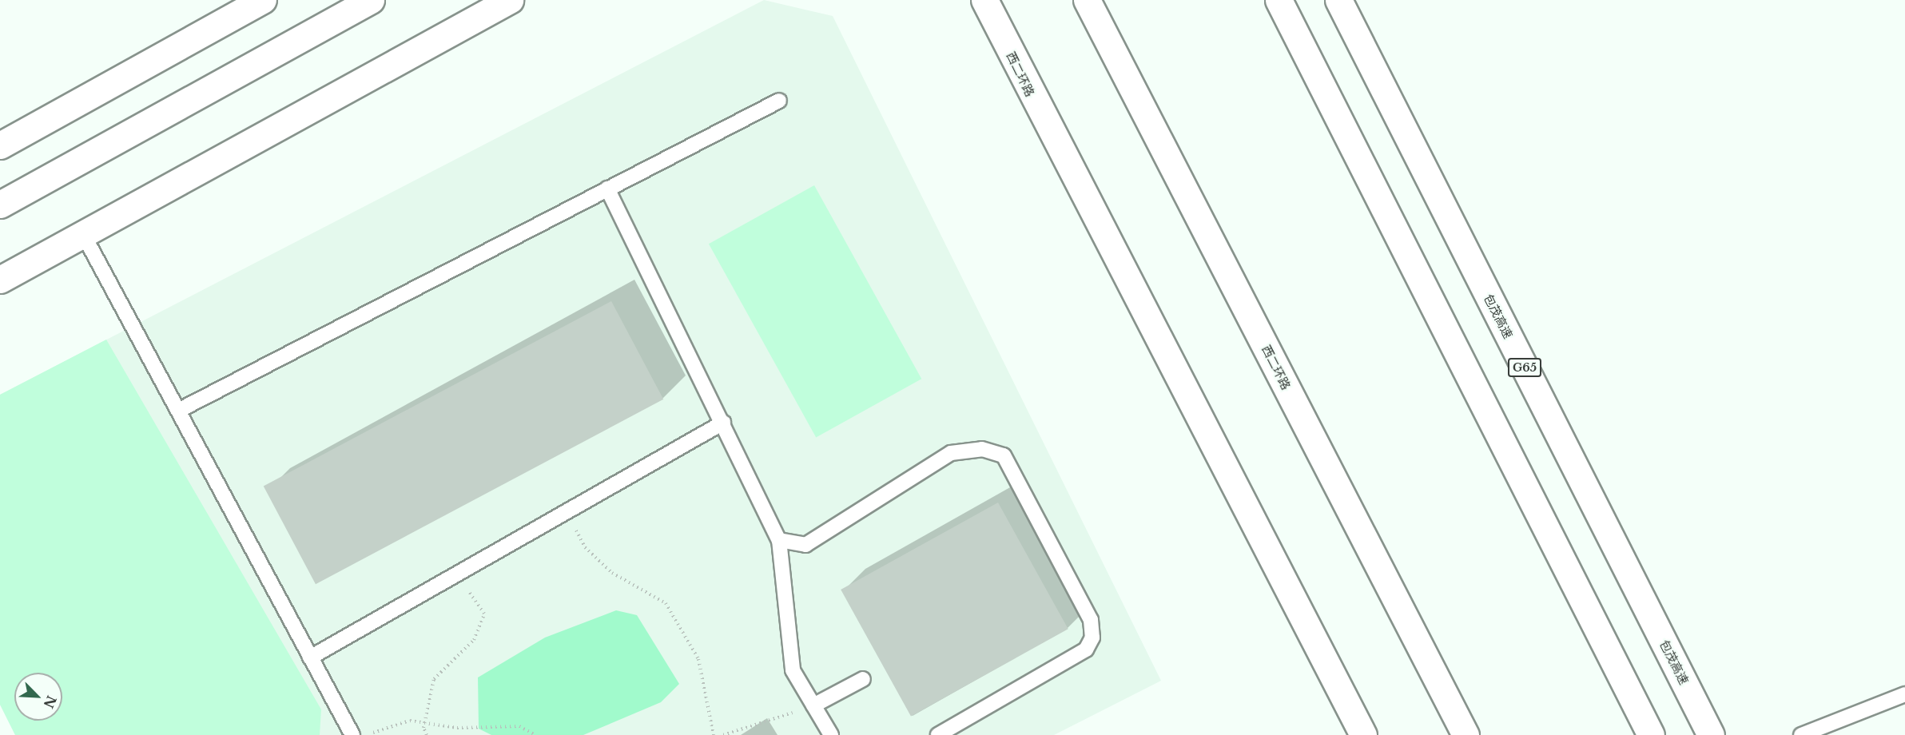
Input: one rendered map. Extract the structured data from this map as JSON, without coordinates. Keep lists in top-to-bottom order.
{
  "streets": {
    "main road": ["西二环路", "包茂高速", "G65"]
  },
  "north": "bottom right"
}
